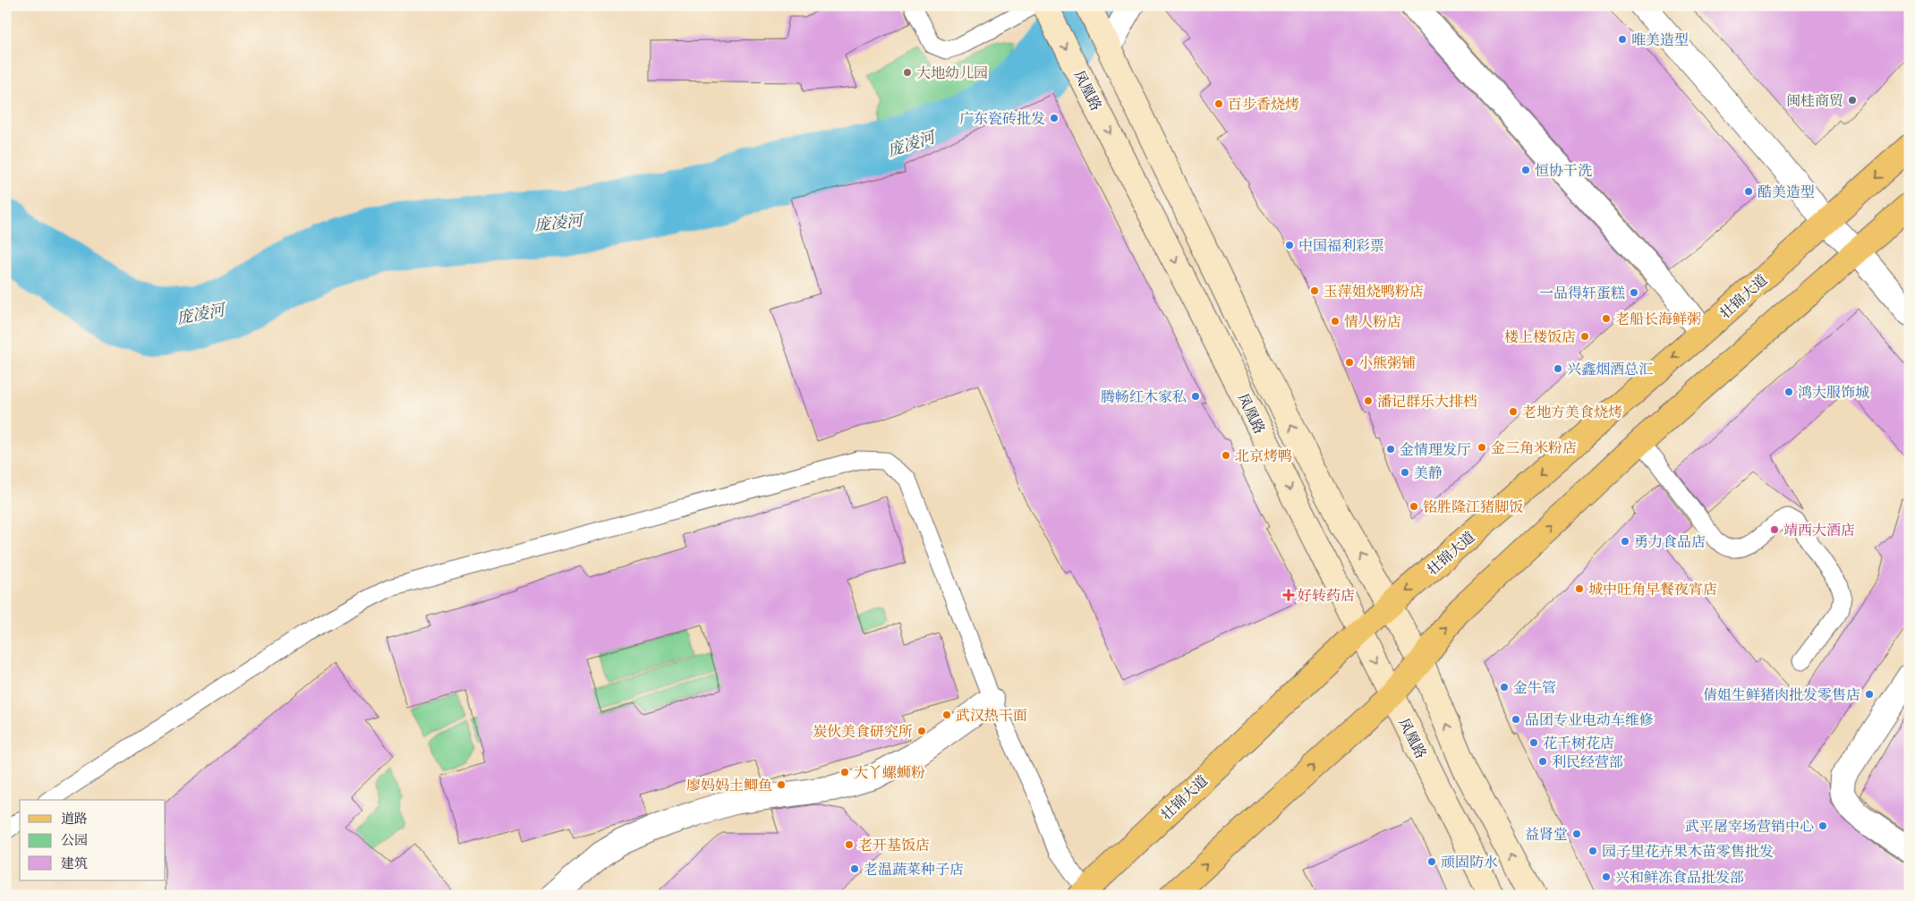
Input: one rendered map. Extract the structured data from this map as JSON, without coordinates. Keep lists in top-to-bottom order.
{
  "streets": {
    "main road": ["凤凰路", "壮锦大道"]
  },
  "crossings": [
    ["凤凰路", "壮锦大道"]
  ],
  "water": ["庞凌河"],
  "places": {
    "other": [
      "唯美造型",
      "大地幼儿园",
      "闽桂商贸",
      "百步香烧烤",
      "广东瓷砖批发",
      "恒协干洗",
      "酷美造型",
      "中国福利彩票",
      "玉萍姐烧鸭粉店",
      "一品得轩蛋糕",
      "老船长海鲜粥",
      "情人粉店",
      "楼上楼饭店",
      "小熊粥铺",
      "兴鑫烟酒总汇",
      "鸿大服饰城",
      "腾畅红木家私",
      "潘记群乐大排档",
      "老地方美食烧烤",
      "金三角米粉店",
      "金情理发厅",
      "北京烤鸭",
      "美静",
      "铭胜隆江猪脚饭",
      "靖西大酒店",
      "勇力食品店",
      "城中旺角早餐夜宵店",
      "金牛管",
      "倩姐生鲜猪肉批发零售店",
      "武汉热干面",
      "品团专业电动车维修",
      "炭伙美食研究所",
      "花千树花店",
      "利民经营部",
      "大丫螺蛳粉",
      "廖妈妈土鲫鱼",
      "武平屠宰场营销中心",
      "益肾堂",
      "老开基饭店",
      "园子里花卉果木苗零售批发",
      "顽固防水",
      "老温蔬菜种子店",
      "兴和鲜冻食品批发部"
    ],
    "health": ["好转药店"]
  },
  "legend": ["道路", "公园", "建筑"]
}
